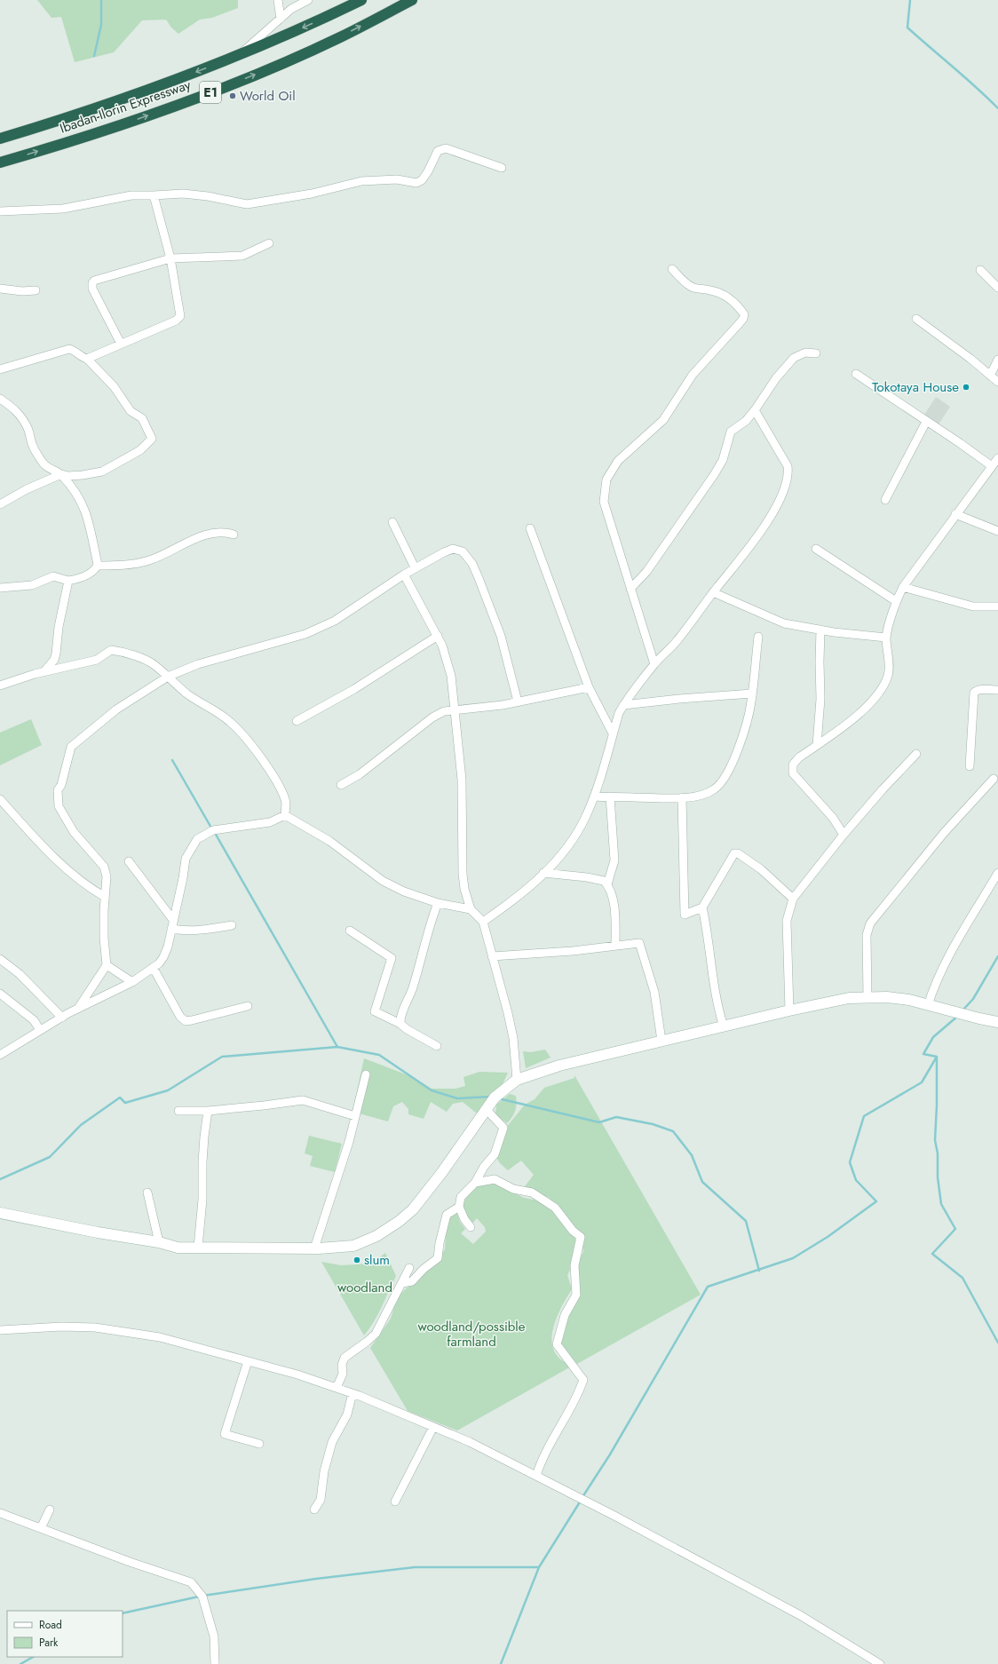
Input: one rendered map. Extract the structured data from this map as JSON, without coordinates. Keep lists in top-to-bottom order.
{
  "streets": {
    "highway": ["E1", "Ibadan-Ilorin Expressway"]
  },
  "parks": ["woodland", "woodland/possible farmland"],
  "places": ["World Oil", "Tokotaya House", "slum"],
  "legend": ["Road", "Park"]
}
